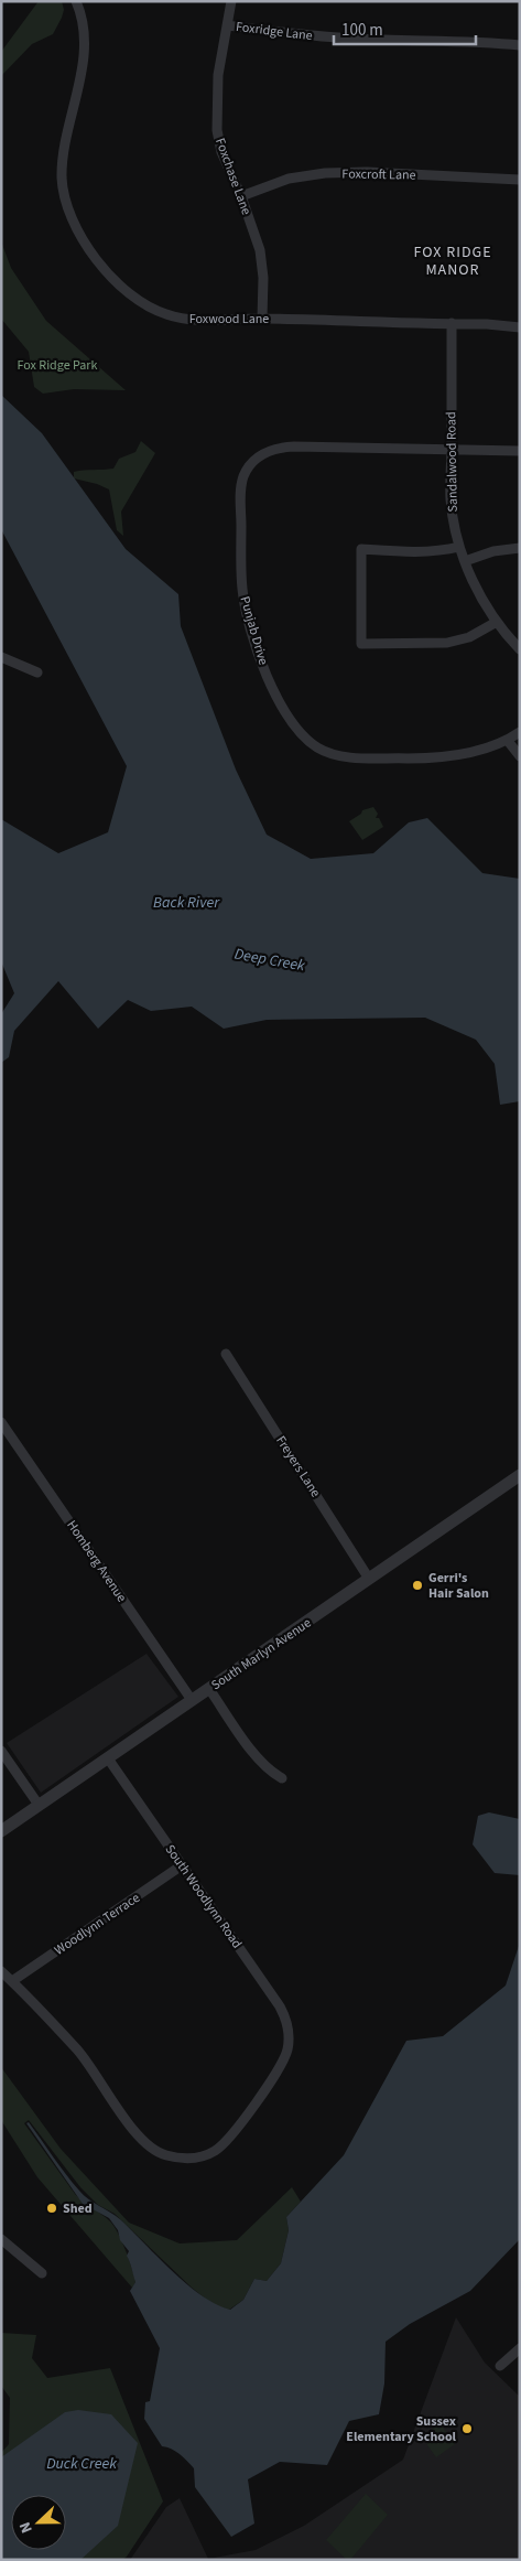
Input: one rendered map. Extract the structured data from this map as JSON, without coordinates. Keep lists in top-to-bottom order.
{
  "streets": {
    "street": [
      "Foxridge Lane",
      "Foxcroft Lane",
      "Foxchase Lane",
      "Foxwood Lane",
      "Sandalwood Road",
      "Punjab Drive",
      "Freyers Lane",
      "Homberg Avenue",
      "South Marlyn Avenue",
      "South Woodlynn Road",
      "Woodlynn Terrace"
    ]
  },
  "crossings": [
    ["Foxridge Lane", "Foxchase Lane"],
    ["Foxcroft Lane", "Foxchase Lane"],
    ["Foxchase Lane", "Foxwood Lane"],
    ["Foxwood Lane", "Sandalwood Road"],
    ["Sandalwood Road", "Punjab Drive"],
    ["Freyers Lane", "South Marlyn Avenue"],
    ["Homberg Avenue", "South Marlyn Avenue"],
    ["South Marlyn Avenue", "South Woodlynn Road"],
    ["South Woodlynn Road", "Woodlynn Terrace"]
  ],
  "districts": ["FOX RIDGE MANOR"],
  "water": ["Back River", "Deep Creek", "Duck Creek"],
  "parks": ["Fox Ridge Park"],
  "places": ["Gerri's Hair Salon", "Shed", "Sussex Elementary School"],
  "scale_bar": "100 m",
  "north": "left"
}
